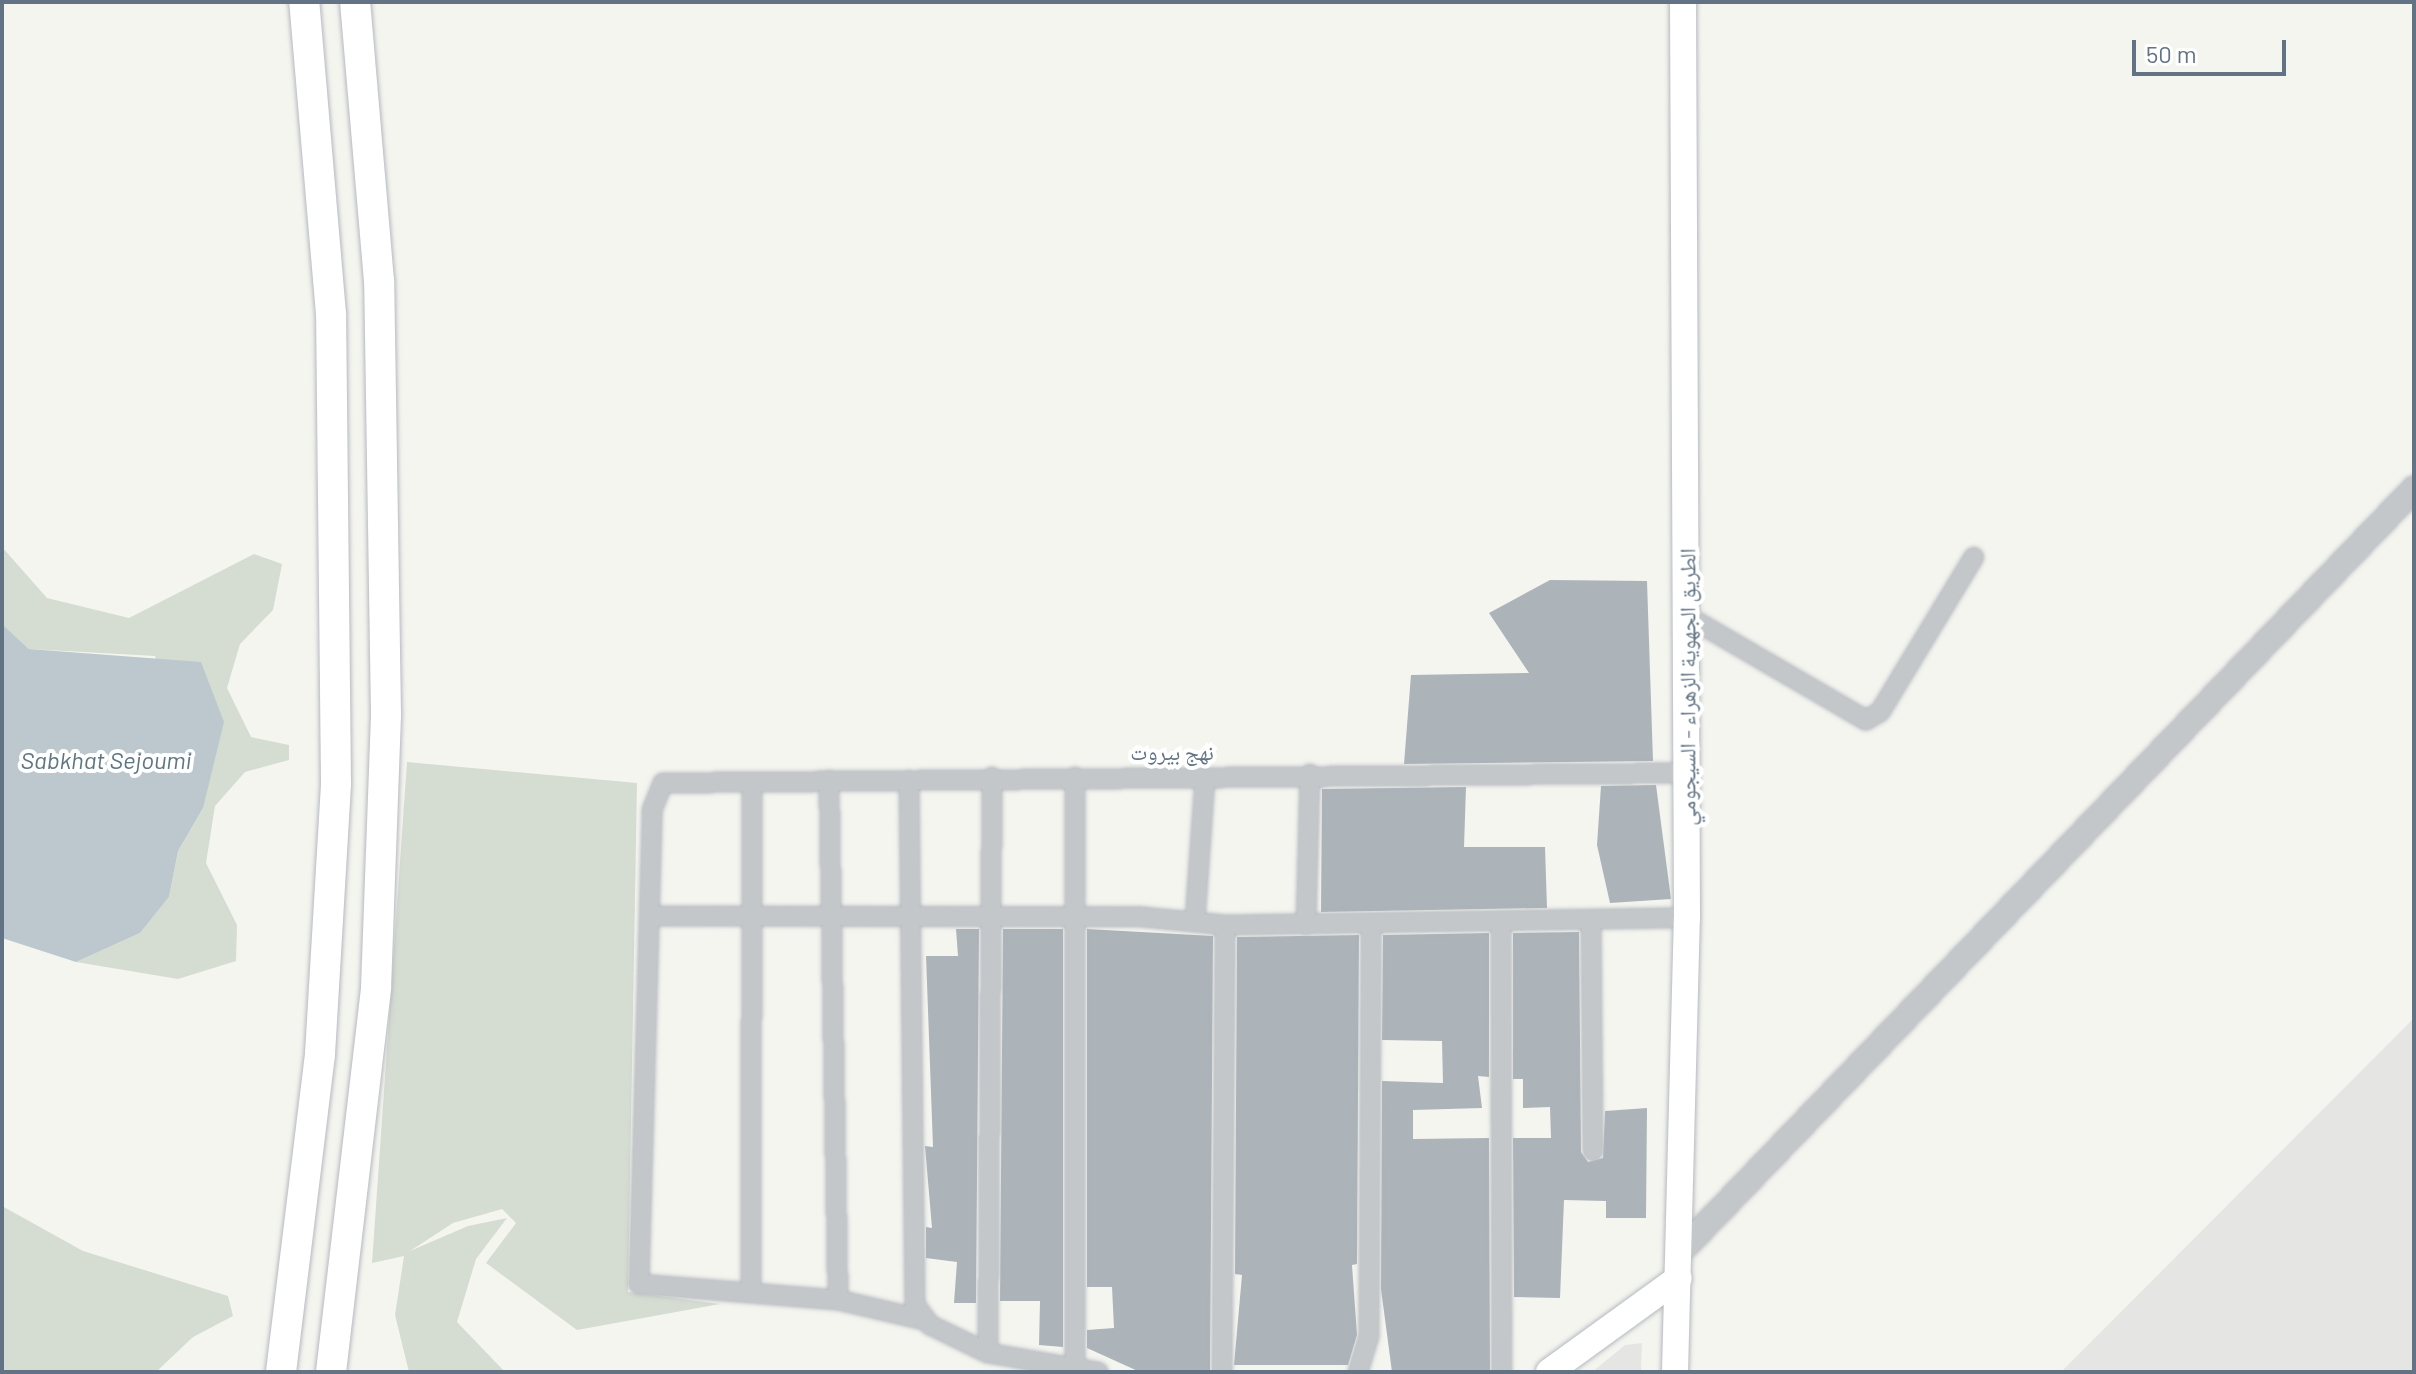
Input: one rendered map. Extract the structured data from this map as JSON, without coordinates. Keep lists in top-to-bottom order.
{
  "streets": {
    "main road": ["الطريق الجهوية الزهراء - السيجومي"],
    "street": ["نهج بيروت"]
  },
  "crossings": [
    ["الطريق الجهوية الزهراء - السيجومي", "نهج بيروت"]
  ],
  "water": ["Sabkhat Sejoumi"],
  "scale_bar": "50 m"
}
